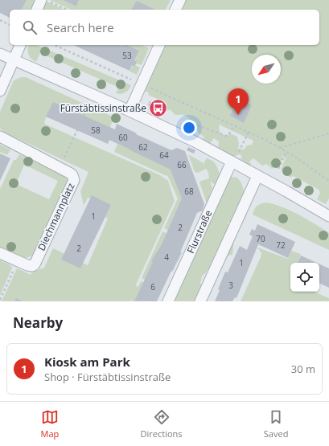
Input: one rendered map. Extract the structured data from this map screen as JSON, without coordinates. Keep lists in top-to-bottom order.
{
  "streets": {
    "street": ["Diechmannplatz", "Flurstraße"]
  },
  "places": {
    "bus stop": ["Fürstäbtissinstraße"]
  },
  "house_numbers": [
    "53",
    "58",
    "60",
    "62",
    "64",
    "66",
    "68",
    "1",
    "2",
    "70",
    "72",
    "2",
    "4",
    "1",
    "3",
    "6"
  ],
  "north": "bottom left",
  "page": {
    "search": "Search here",
    "pins": "1",
    "heading": "Nearby",
    "list": [
      {
        "mark": "1",
        "name": "Kiosk am Park",
        "note": "Shop · Fürstäbtissinstraße",
        "value": "30 m"
      }
    ],
    "nav": ["Map", "Directions", "Saved"]
  }
}
